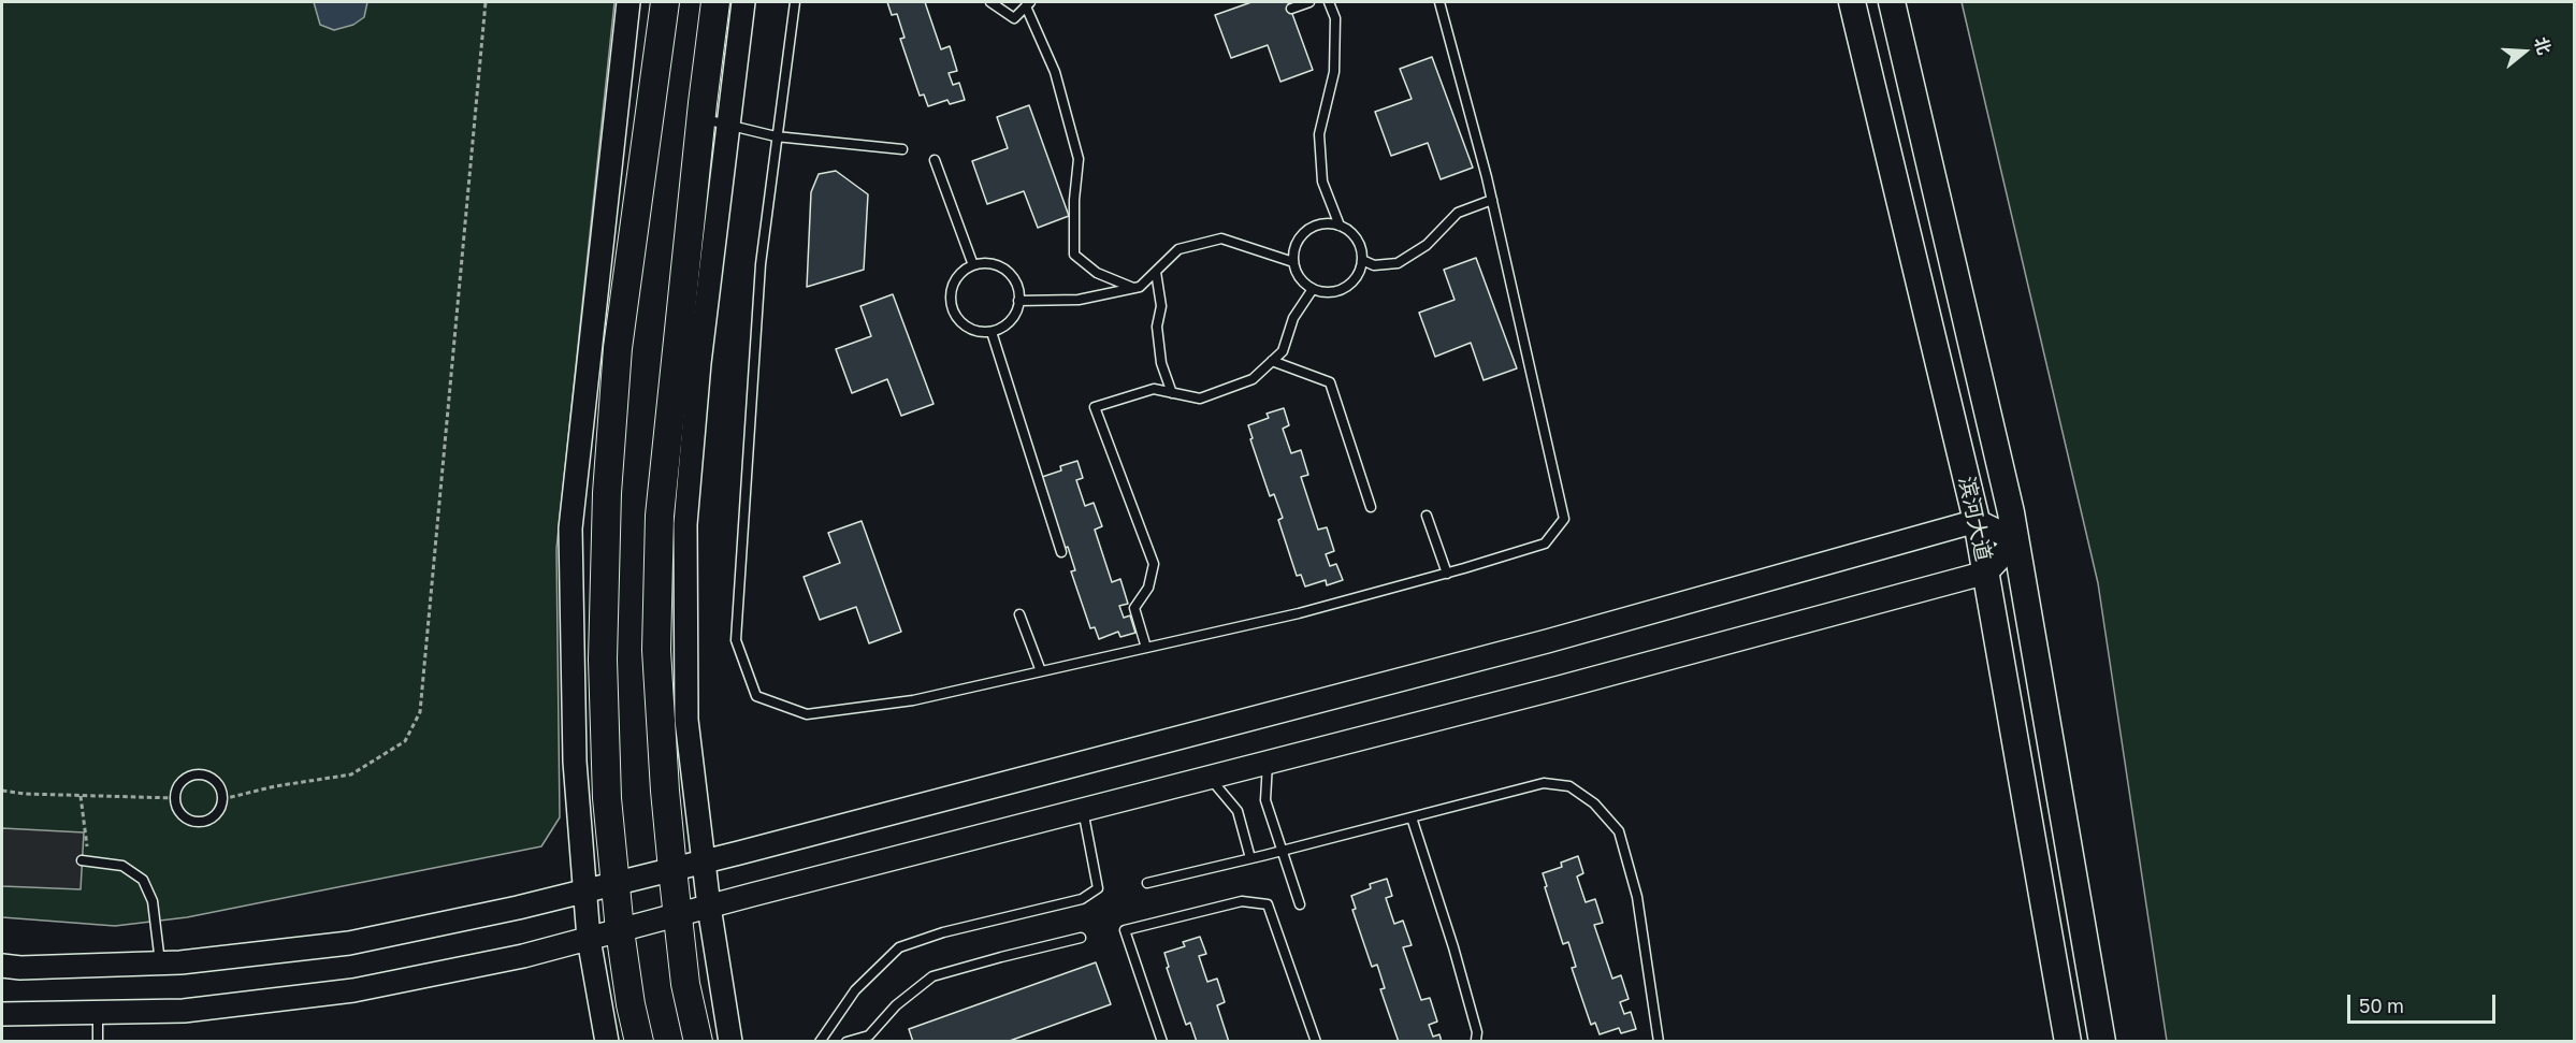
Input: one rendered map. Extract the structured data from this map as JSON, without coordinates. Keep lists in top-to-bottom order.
{
  "streets": {
    "main road": ["滨河大道"]
  },
  "scale_bar": "50 m",
  "north": "right"
}
